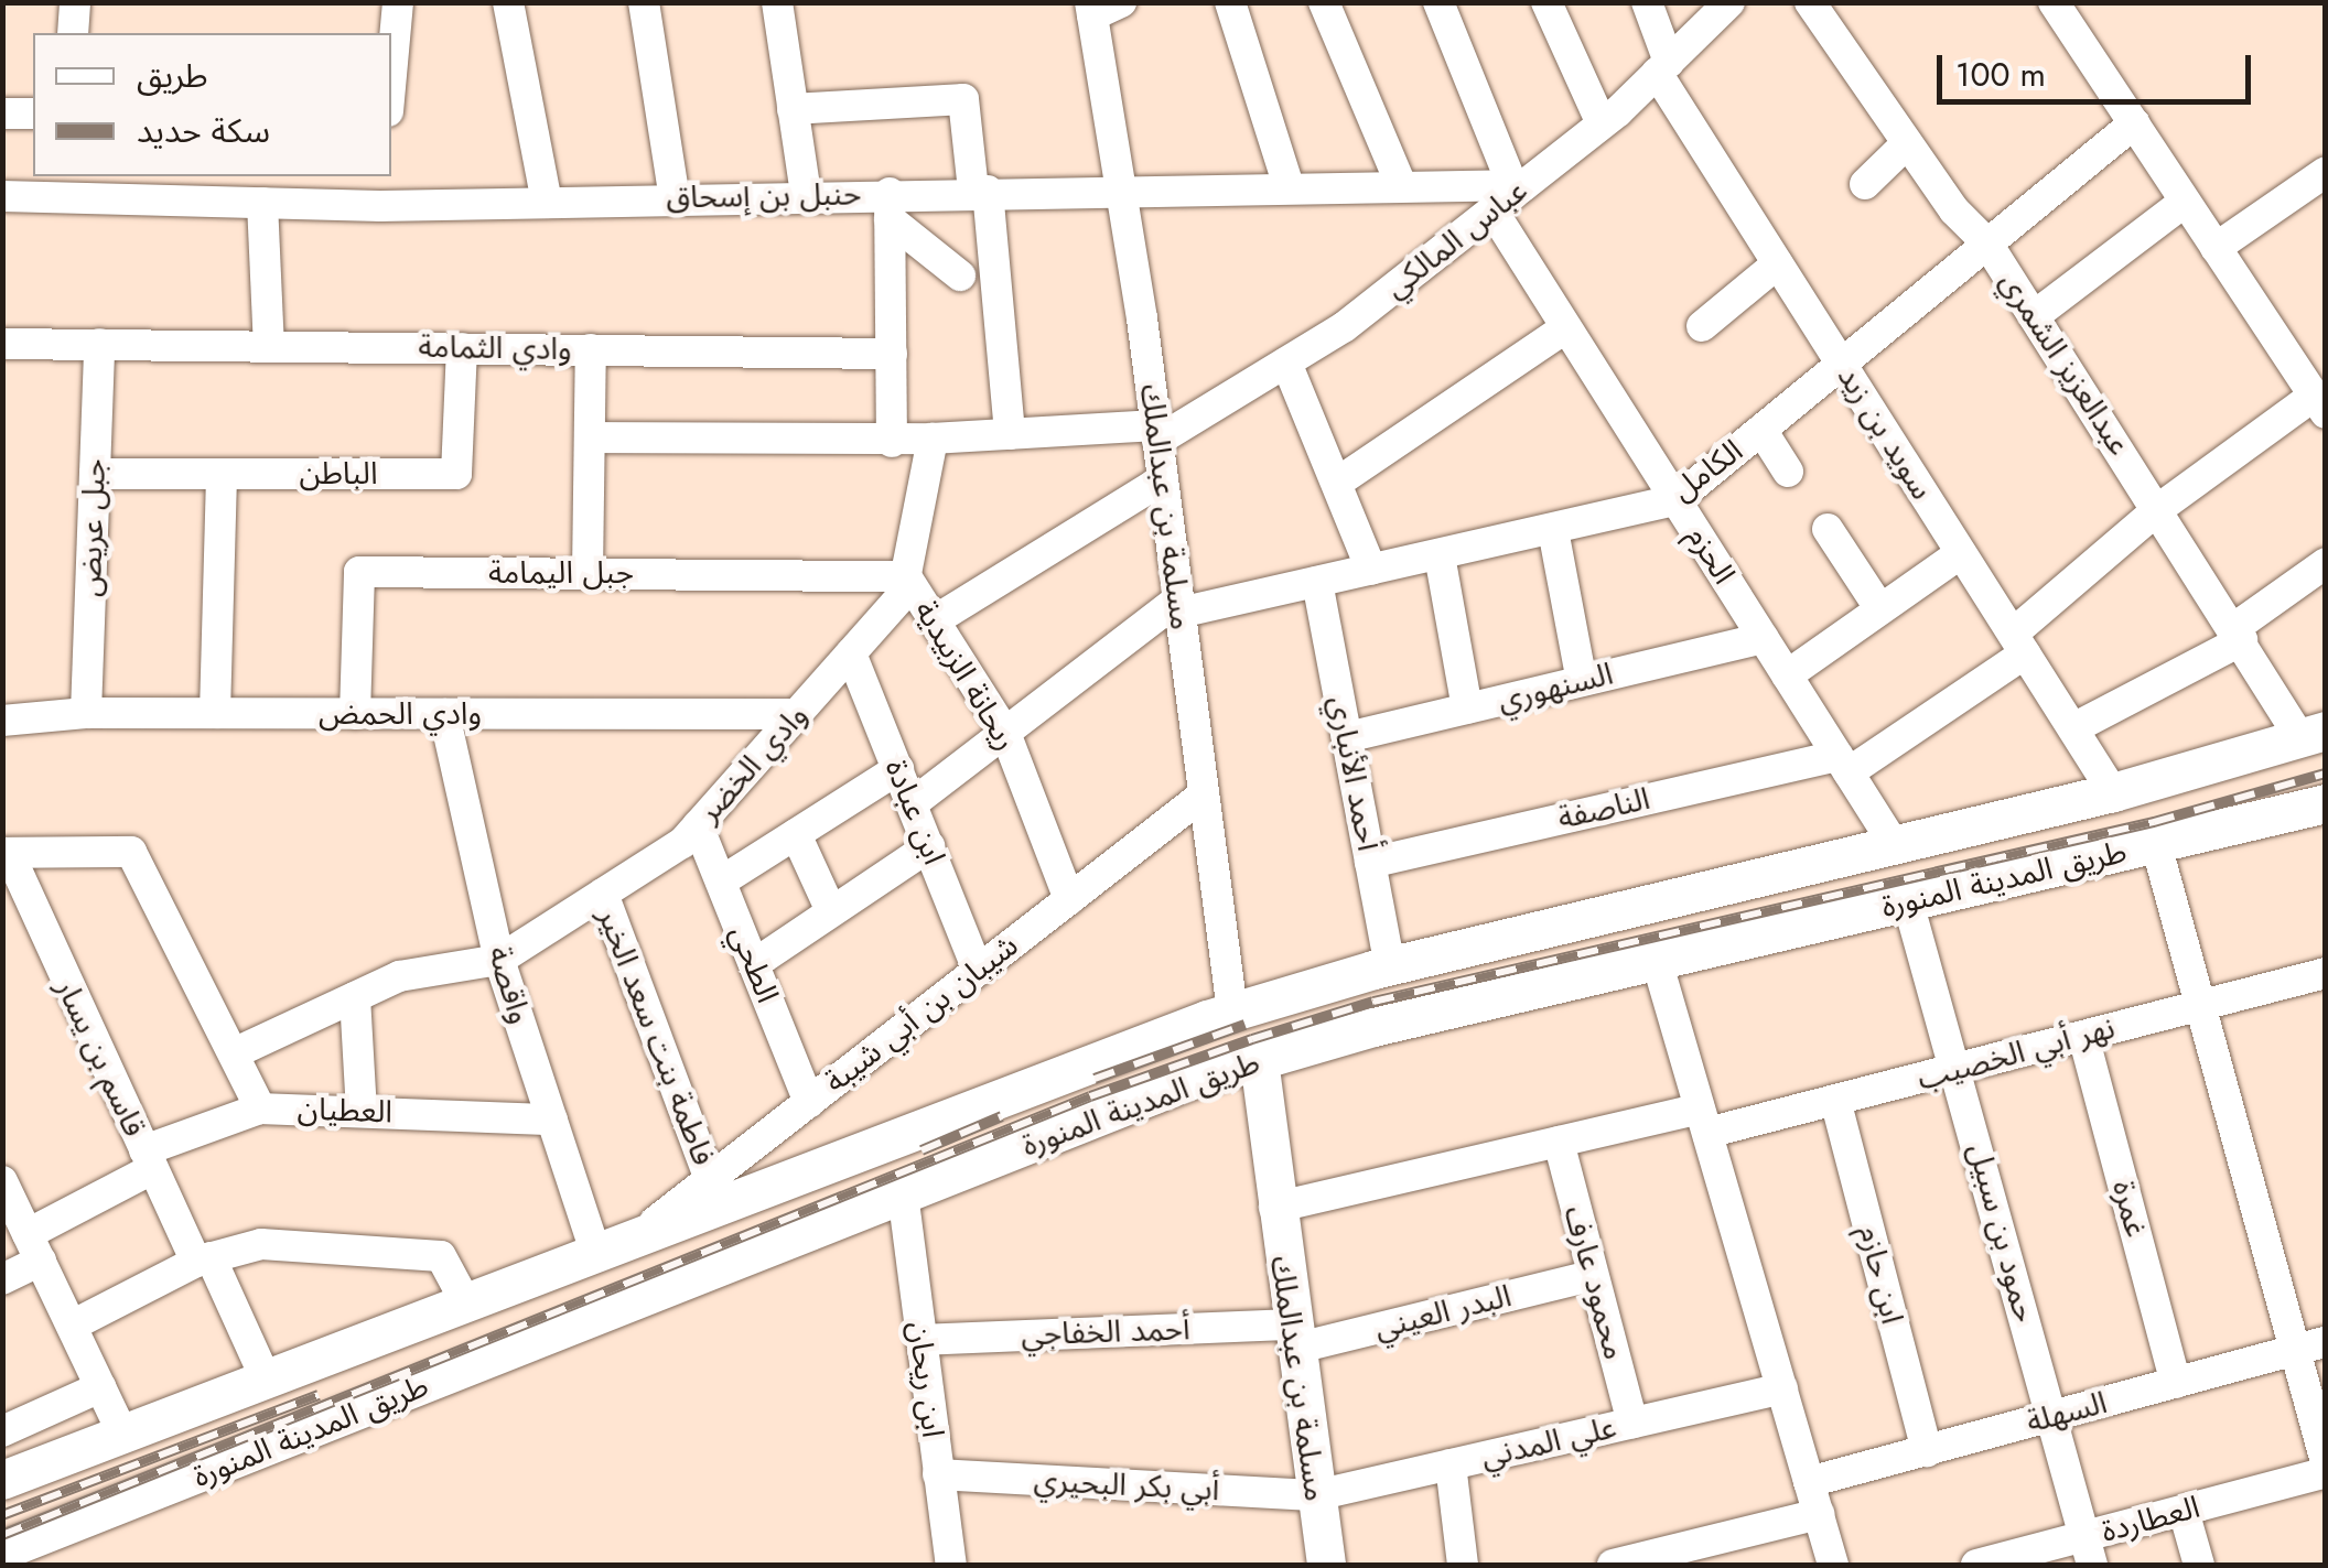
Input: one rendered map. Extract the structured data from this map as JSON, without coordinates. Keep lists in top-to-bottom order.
{
  "streets": {
    "main road": ["مسلمة بن عبدالملك", "طريق المدينة المنورة"],
    "street": [
      "حنبل بن إسحاق",
      "عباس المالكي",
      "وادي الثمامة",
      "عبدالعزيز الشمري",
      "سويد بن زيد",
      "الكامل",
      "الباطن",
      "جبل عريض",
      "الحزم",
      "جبل اليمامة",
      "ريحانة الزبيدية",
      "السنهوري",
      "وادي الحمض",
      "وادي الخضر",
      "أحمد الأنباري",
      "الناصفة",
      "ابن عبادة",
      "الطحي",
      "واقصة",
      "شيبان بن أبي شيبة",
      "فاطمة بنت سعد الخير",
      "نهر أبي الخصيب",
      "قاسم بن يسار",
      "العطيان",
      "غمرة",
      "حمود بن سبيل",
      "ابن حازم",
      "محمود عارف",
      "البدر العيني",
      "أحمد الخفاجي",
      "ابن ريحان",
      "السهلة",
      "علي المدني",
      "أبي بكر البحيري",
      "العطاردة"
    ]
  },
  "crossings": [
    ["حنبل بن إسحاق", "عباس المالكي"],
    ["حنبل بن إسحاق", "مسلمة بن عبدالملك"],
    ["عباس المالكي", "سويد بن زيد"],
    ["عباس المالكي", "مسلمة بن عبدالملك"],
    ["عباس المالكي", "الحزم"],
    ["وادي الثمامة", "الباطن"],
    ["وادي الثمامة", "جبل عريض"],
    ["عبدالعزيز الشمري", "الكامل"],
    ["عبدالعزيز الشمري", "الناصفة"],
    ["عبدالعزيز الشمري", "طريق المدينة المنورة"],
    ["سويد بن زيد", "الكامل"],
    ["سويد بن زيد", "الناصفة"],
    ["سويد بن زيد", "طريق المدينة المنورة"],
    ["الكامل", "مسلمة بن عبدالملك"],
    ["الكامل", "الحزم"],
    ["الكامل", "ريحانة الزبيدية"],
    ["الكامل", "أحمد الأنباري"],
    ["الكامل", "ابن عبادة"],
    ["الباطن", "جبل عريض"],
    ["مسلمة بن عبدالملك", "طريق المدينة المنورة"],
    ["مسلمة بن عبدالملك", "شيبان بن أبي شيبة"],
    ["مسلمة بن عبدالملك", "نهر أبي الخصيب"],
    ["مسلمة بن عبدالملك", "البدر العيني"],
    ["مسلمة بن عبدالملك", "أحمد الخفاجي"],
    ["مسلمة بن عبدالملك", "علي المدني"],
    ["مسلمة بن عبدالملك", "أبي بكر البحيري"],
    ["جبل عريض", "وادي الحمض"],
    ["الحزم", "السنهوري"],
    ["الحزم", "الناصفة"],
    ["الحزم", "طريق المدينة المنورة"],
    ["جبل اليمامة", "ريحانة الزبيدية"],
    ["جبل اليمامة", "وادي الحمض"],
    ["جبل اليمامة", "وادي الخضر"],
    ["ريحانة الزبيدية", "وادي الخضر"],
    ["ريحانة الزبيدية", "شيبان بن أبي شيبة"],
    ["السنهوري", "أحمد الأنباري"],
    ["وادي الحمض", "وادي الخضر"],
    ["وادي الحمض", "واقصة"],
    ["وادي الخضر", "ابن عبادة"],
    ["وادي الخضر", "الطحي"],
    ["وادي الخضر", "واقصة"],
    ["وادي الخضر", "فاطمة بنت سعد الخير"],
    ["أحمد الأنباري", "الناصفة"],
    ["أحمد الأنباري", "طريق المدينة المنورة"],
    ["ابن عبادة", "شيبان بن أبي شيبة"],
    ["طريق المدينة المنورة", "واقصة"],
    ["طريق المدينة المنورة", "شيبان بن أبي شيبة"],
    ["طريق المدينة المنورة", "قاسم بن يسار"],
    ["طريق المدينة المنورة", "حمود بن سبيل"],
    ["طريق المدينة المنورة", "ابن ريحان"],
    ["الطحي", "شيبان بن أبي شيبة"],
    ["واقصة", "العطيان"],
    ["شيبان بن أبي شيبة", "فاطمة بنت سعد الخير"],
    ["نهر أبي الخصيب", "غمرة"],
    ["نهر أبي الخصيب", "حمود بن سبيل"],
    ["نهر أبي الخصيب", "ابن حازم"],
    ["نهر أبي الخصيب", "محمود عارف"],
    ["قاسم بن يسار", "العطيان"],
    ["غمرة", "السهلة"],
    ["حمود بن سبيل", "السهلة"],
    ["حمود بن سبيل", "العطاردة"],
    ["ابن حازم", "السهلة"],
    ["محمود عارف", "البدر العيني"],
    ["محمود عارف", "علي المدني"],
    ["البدر العيني", "أحمد الخفاجي"],
    ["أحمد الخفاجي", "ابن ريحان"],
    ["ابن ريحان", "أبي بكر البحيري"],
    ["علي المدني", "أبي بكر البحيري"]
  ],
  "legend": ["طريق", "سكة حديد"],
  "scale_bar": "100 m"
}
